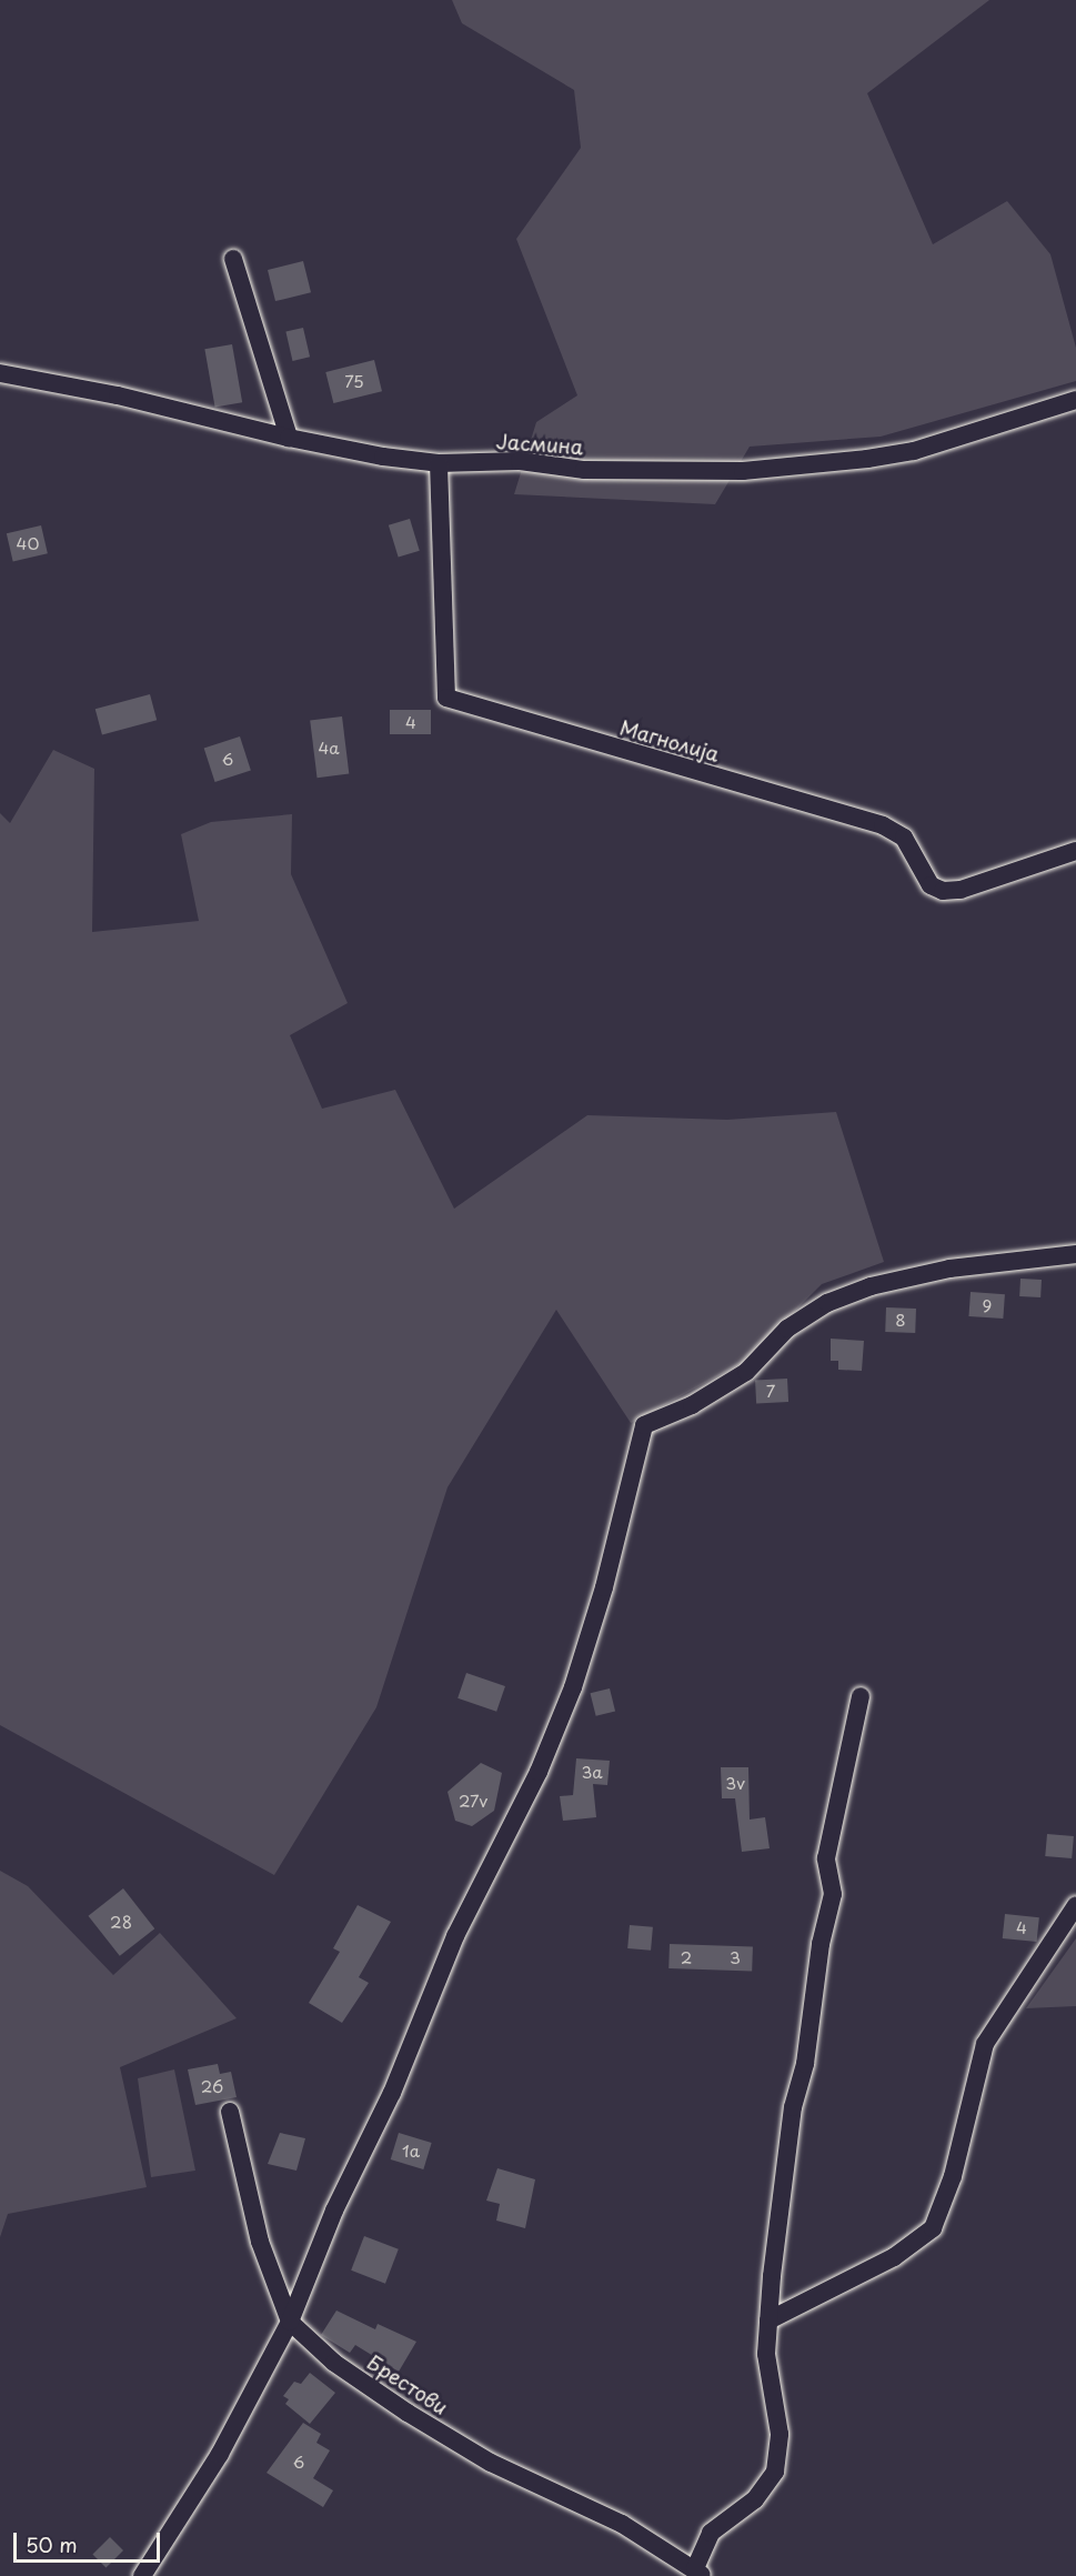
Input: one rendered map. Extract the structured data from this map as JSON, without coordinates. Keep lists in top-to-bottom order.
{
  "streets": {
    "street": ["Јасмина", "Магнолија", "Брестови"]
  },
  "crossings": [
    ["Јасмина", "Магнолија"]
  ],
  "house_numbers": [
    "75",
    "40",
    "4",
    "4a",
    "6",
    "9",
    "8",
    "7",
    "3a",
    "3v",
    "27v",
    "28",
    "4",
    "2",
    "3",
    "26",
    "1a",
    "6"
  ],
  "scale_bar": "50 m"
}
